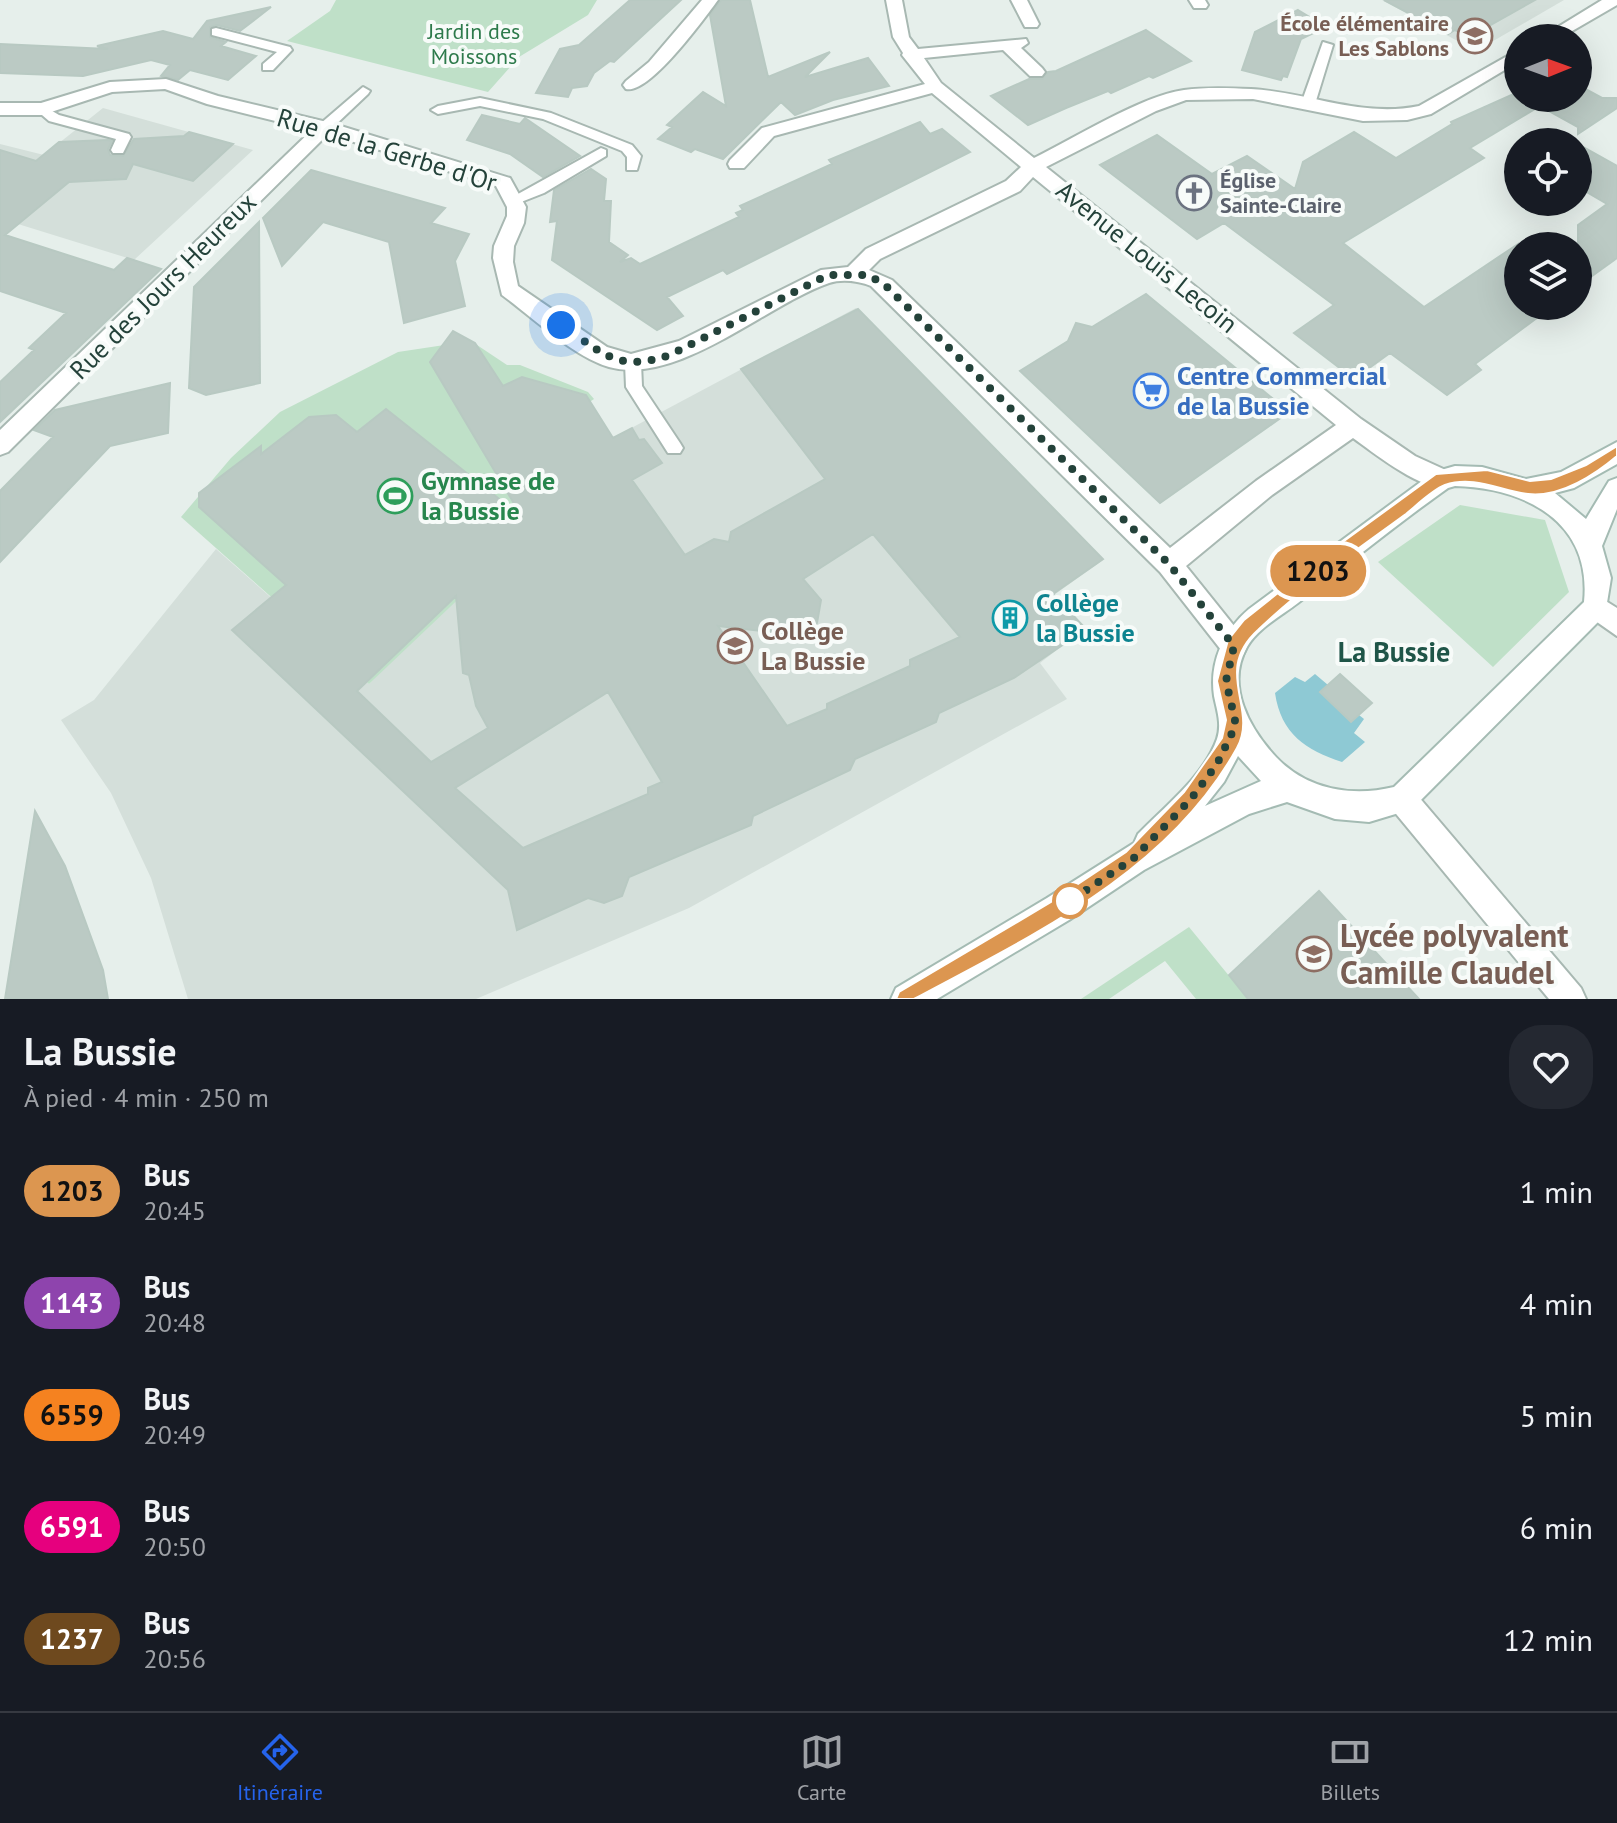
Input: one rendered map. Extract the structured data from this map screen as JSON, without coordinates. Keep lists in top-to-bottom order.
{
  "streets": {
    "street": ["Rue de la Gerbe d'Or", "Avenue Louis Lecoin", "Rue des Jours Heureux"]
  },
  "crossings": [
    ["Rue de la Gerbe d'Or", "Rue des Jours Heureux"]
  ],
  "districts": ["La Bussie"],
  "parks": ["Jardin des Moissons"],
  "places": {
    "school or university": ["École élémentaire Les Sablons", "Collège La Bussie", "Lycée polyvalent Camille Claudel"],
    "church": ["Église Sainte-Claire"],
    "supermarket": ["Centre Commercial de la Bussie"],
    "sports": ["Gymnase de la Bussie"],
    "building": ["Collège la Bussie"]
  },
  "lines": ["bus line 1203"],
  "north": "right",
  "page": {
    "on_map": "1203",
    "heading": ["La Bussie", "À pied · 4 min · 250 m"],
    "list": [
      {
        "mark": "1203",
        "name": "Bus",
        "note": "20:45",
        "value": "1 min"
      },
      {
        "mark": "1143",
        "name": "Bus",
        "note": "20:48",
        "value": "4 min"
      },
      {
        "mark": "6559",
        "name": "Bus",
        "note": "20:49",
        "value": "5 min"
      },
      {
        "mark": "6591",
        "name": "Bus",
        "note": "20:50",
        "value": "6 min"
      },
      {
        "mark": "1237",
        "name": "Bus",
        "note": "20:56",
        "value": "12 min"
      }
    ],
    "tabs": ["Itinéraire", "Carte", "Billets"]
  }
}
